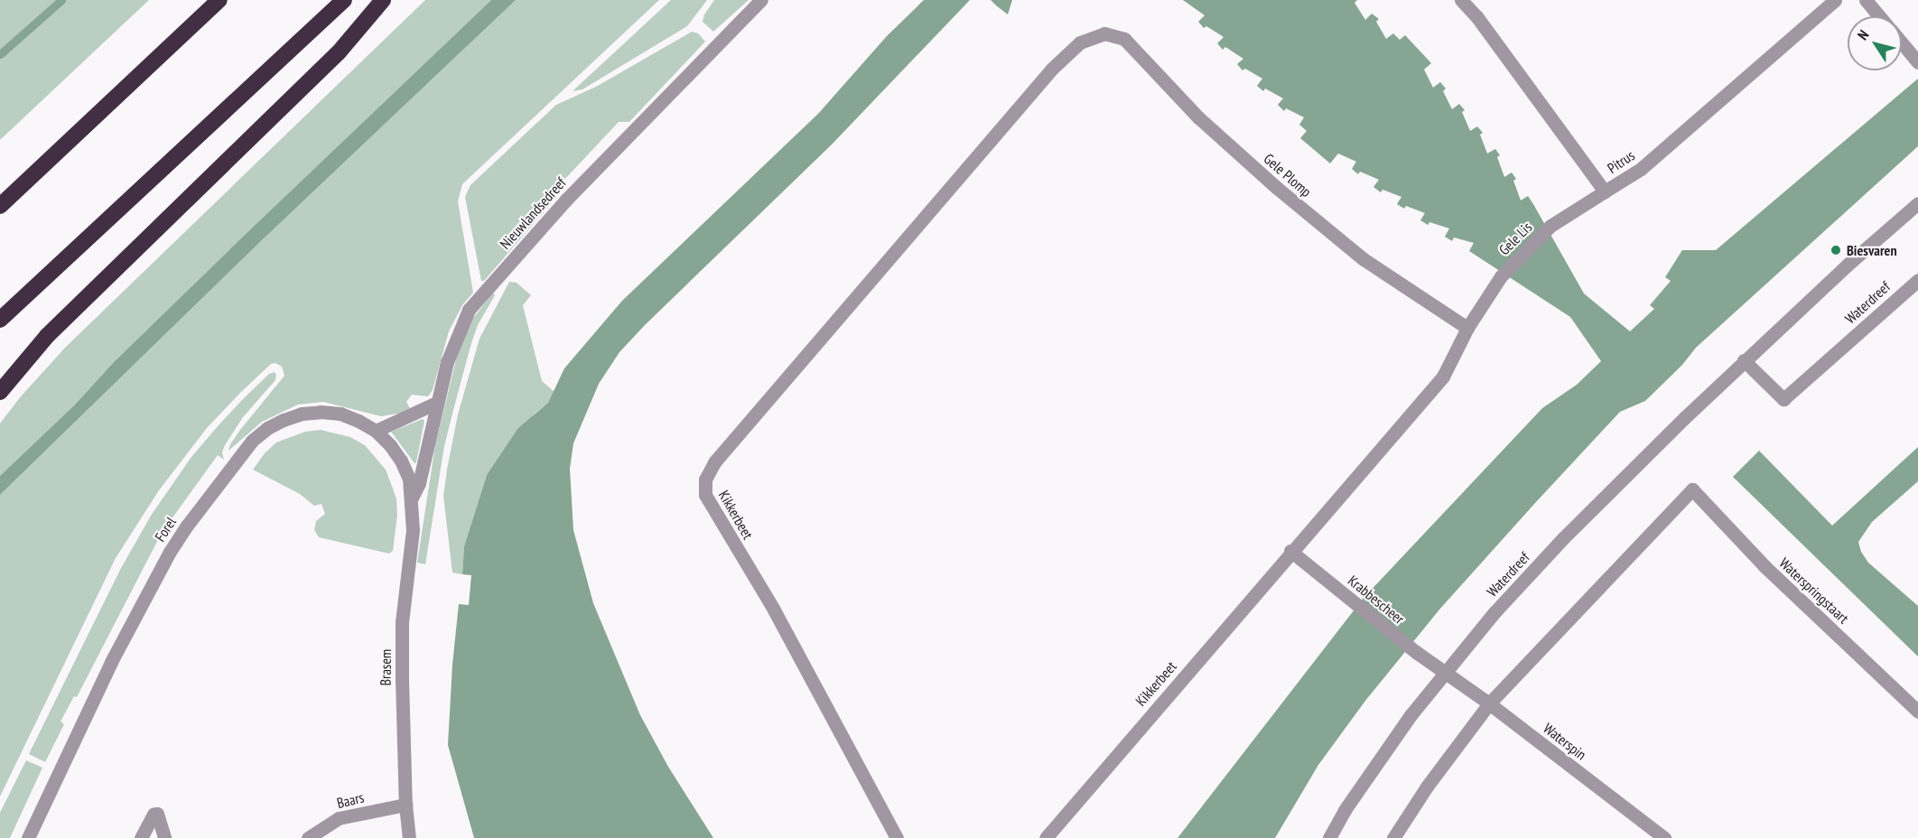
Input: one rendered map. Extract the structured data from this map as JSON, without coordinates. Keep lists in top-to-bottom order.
{
  "streets": {
    "street": [
      "Pitrus",
      "Gele Plomp",
      "Nieuwlandsedreef",
      "Gele Lis",
      "Waterdreef",
      "Kikkerbeet",
      "Forel",
      "Waterspringstaart",
      "Krabbescheer",
      "Brasem",
      "Waterspin",
      "Baars"
    ]
  },
  "crossings": [
    ["Pitrus", "Gele Lis"],
    ["Gele Plomp", "Gele Lis"],
    ["Gele Plomp", "Kikkerbeet"],
    ["Nieuwlandsedreef", "Forel"],
    ["Nieuwlandsedreef", "Brasem"],
    ["Waterdreef", "Krabbescheer"],
    ["Waterdreef", "Waterspin"],
    ["Kikkerbeet", "Krabbescheer"],
    ["Forel", "Brasem"],
    ["Waterspringstaart", "Waterspin"],
    ["Krabbescheer", "Waterspin"],
    ["Brasem", "Baars"]
  ],
  "places": ["Biesvaren"],
  "north": "top left"
}
